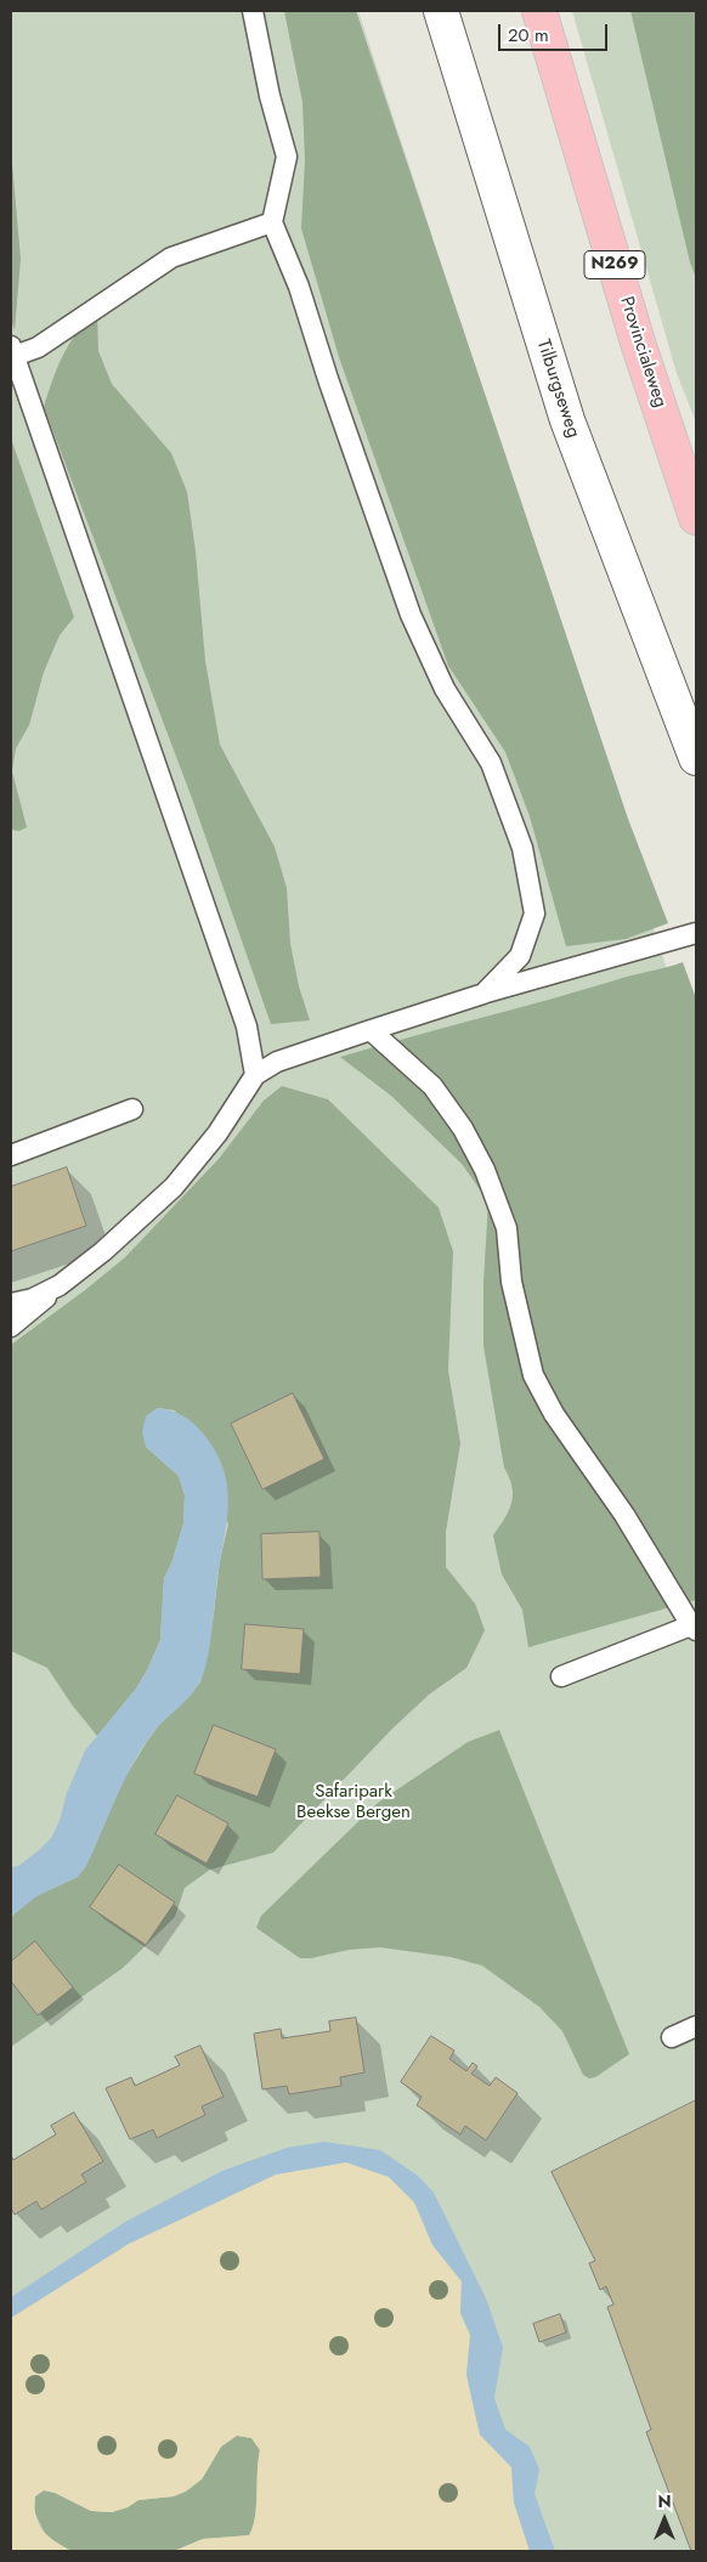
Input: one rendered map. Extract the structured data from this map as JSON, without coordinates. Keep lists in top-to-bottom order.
{
  "streets": {
    "highway": ["N269", "Provincialeweg"],
    "street": ["Tilburgseweg"]
  },
  "parks": ["Safaripark Beekse Bergen"],
  "scale_bar": "20 m",
  "north": "top"
}
